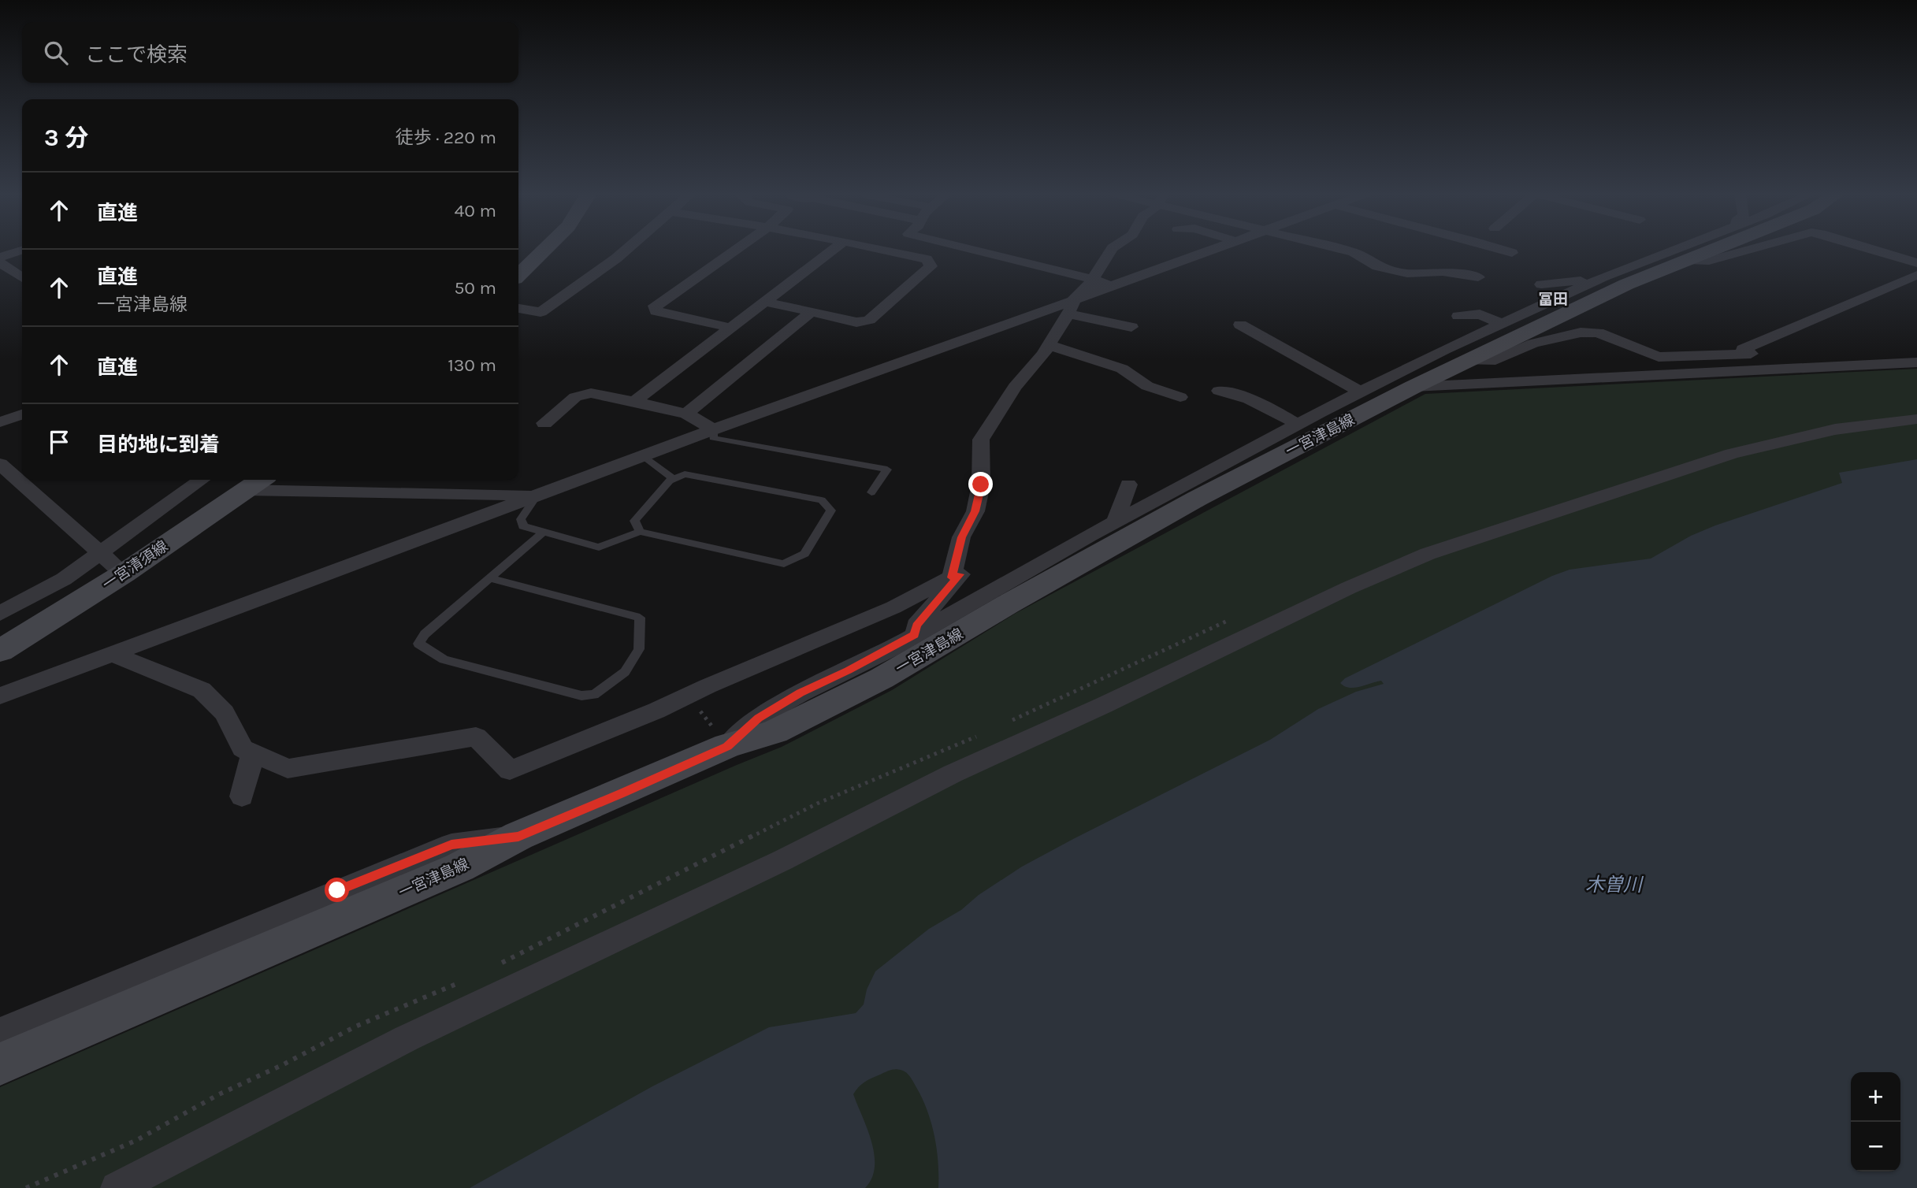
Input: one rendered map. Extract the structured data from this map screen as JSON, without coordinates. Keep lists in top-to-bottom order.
{
  "streets": {
    "main road": ["一宮津島線", "一宮清須線"]
  },
  "districts": ["冨田"],
  "water": ["木曽川"],
  "page": {
    "search": "ここで検索",
    "heading": ["3 分", "徒歩 · 220 m"],
    "list": [
      ["直進", "40 m"],
      ["直進", "一宮津島線", "50 m"],
      ["直進", "130 m"],
      "目的地に到着"
    ],
    "map_buttons": ["+", "−"]
  }
}
